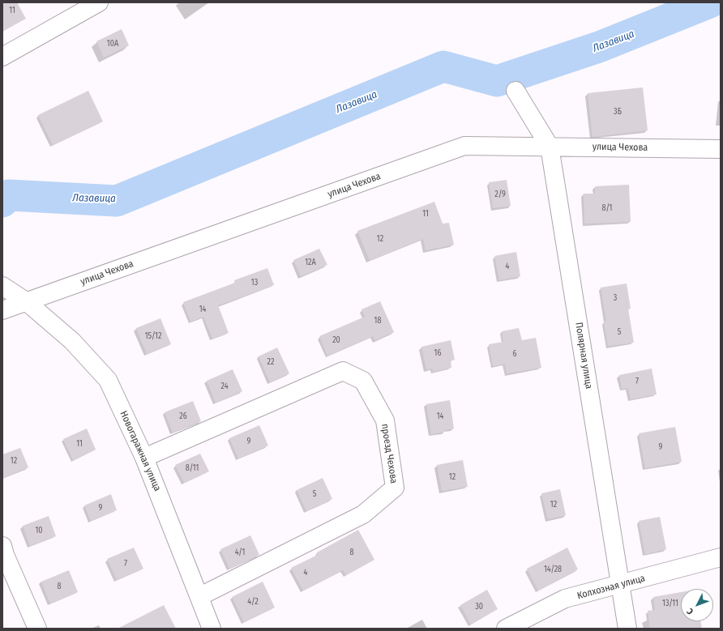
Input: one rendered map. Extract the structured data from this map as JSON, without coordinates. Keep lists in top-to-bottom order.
{
  "streets": {
    "street": [
      "улица Чехова",
      "Полярная улица",
      "Новогаражная улица",
      "проезд Чехова",
      "Колхозная улица"
    ]
  },
  "crossings": [
    ["улица Чехова", "Полярная улица"],
    ["улица Чехова", "Новогаражная улица"],
    ["Полярная улица", "Колхозная улица"],
    ["Новогаражная улица", "проезд Чехова"]
  ],
  "water": ["Лазавица"],
  "house_numbers": [
    "11",
    "10А",
    "3Б",
    "2/9",
    "8/1",
    "11",
    "12",
    "12А",
    "4",
    "13",
    "3",
    "14",
    "18",
    "5",
    "15/12",
    "20",
    "16",
    "6",
    "22",
    "7",
    "24",
    "26",
    "14",
    "9",
    "11",
    "9",
    "12",
    "8/11",
    "12",
    "5",
    "12",
    "9",
    "10",
    "4/1",
    "8",
    "7",
    "14/28",
    "4",
    "8",
    "4/2",
    "13/11",
    "30"
  ],
  "north": "bottom left"
}
